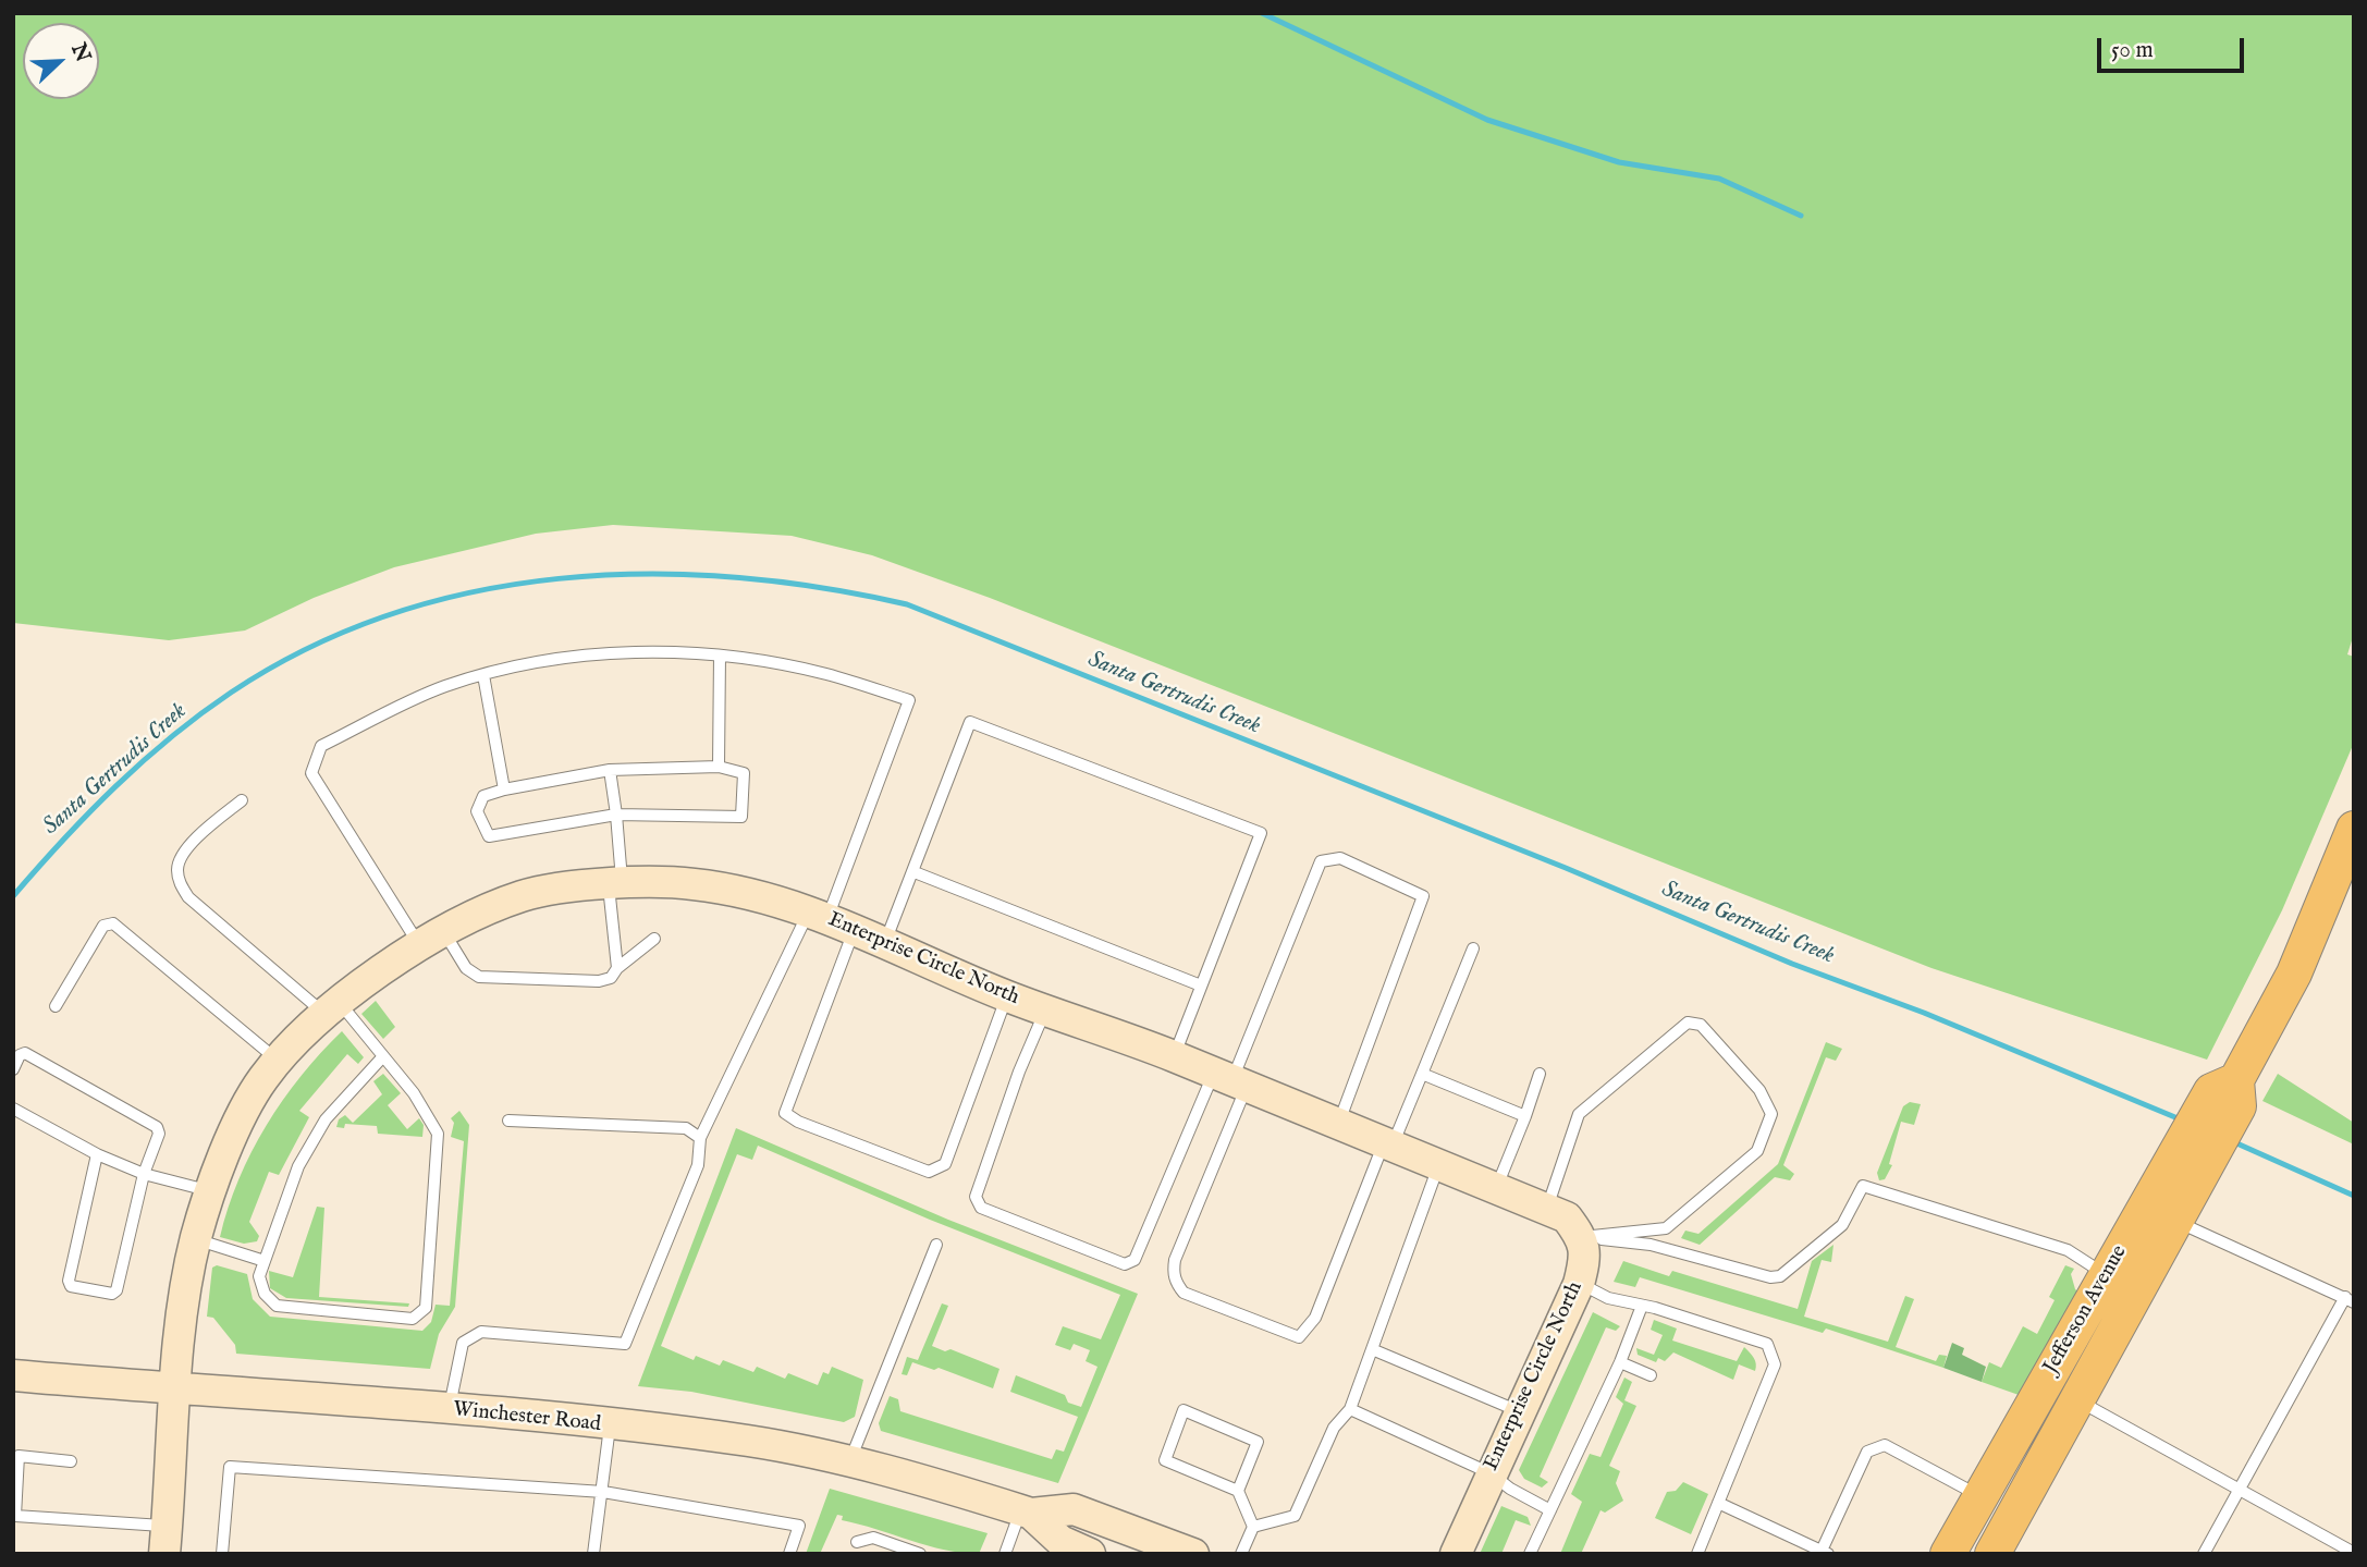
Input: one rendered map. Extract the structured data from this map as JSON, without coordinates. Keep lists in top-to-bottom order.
{
  "streets": {
    "main road": ["Jefferson Avenue"],
    "street": ["Enterprise Circle North", "Winchester Road"]
  },
  "crossings": [
    ["Enterprise Circle North", "Winchester Road"]
  ],
  "water": ["Santa Gertrudis Creek"],
  "scale_bar": "50 m",
  "north": "top right"
}
